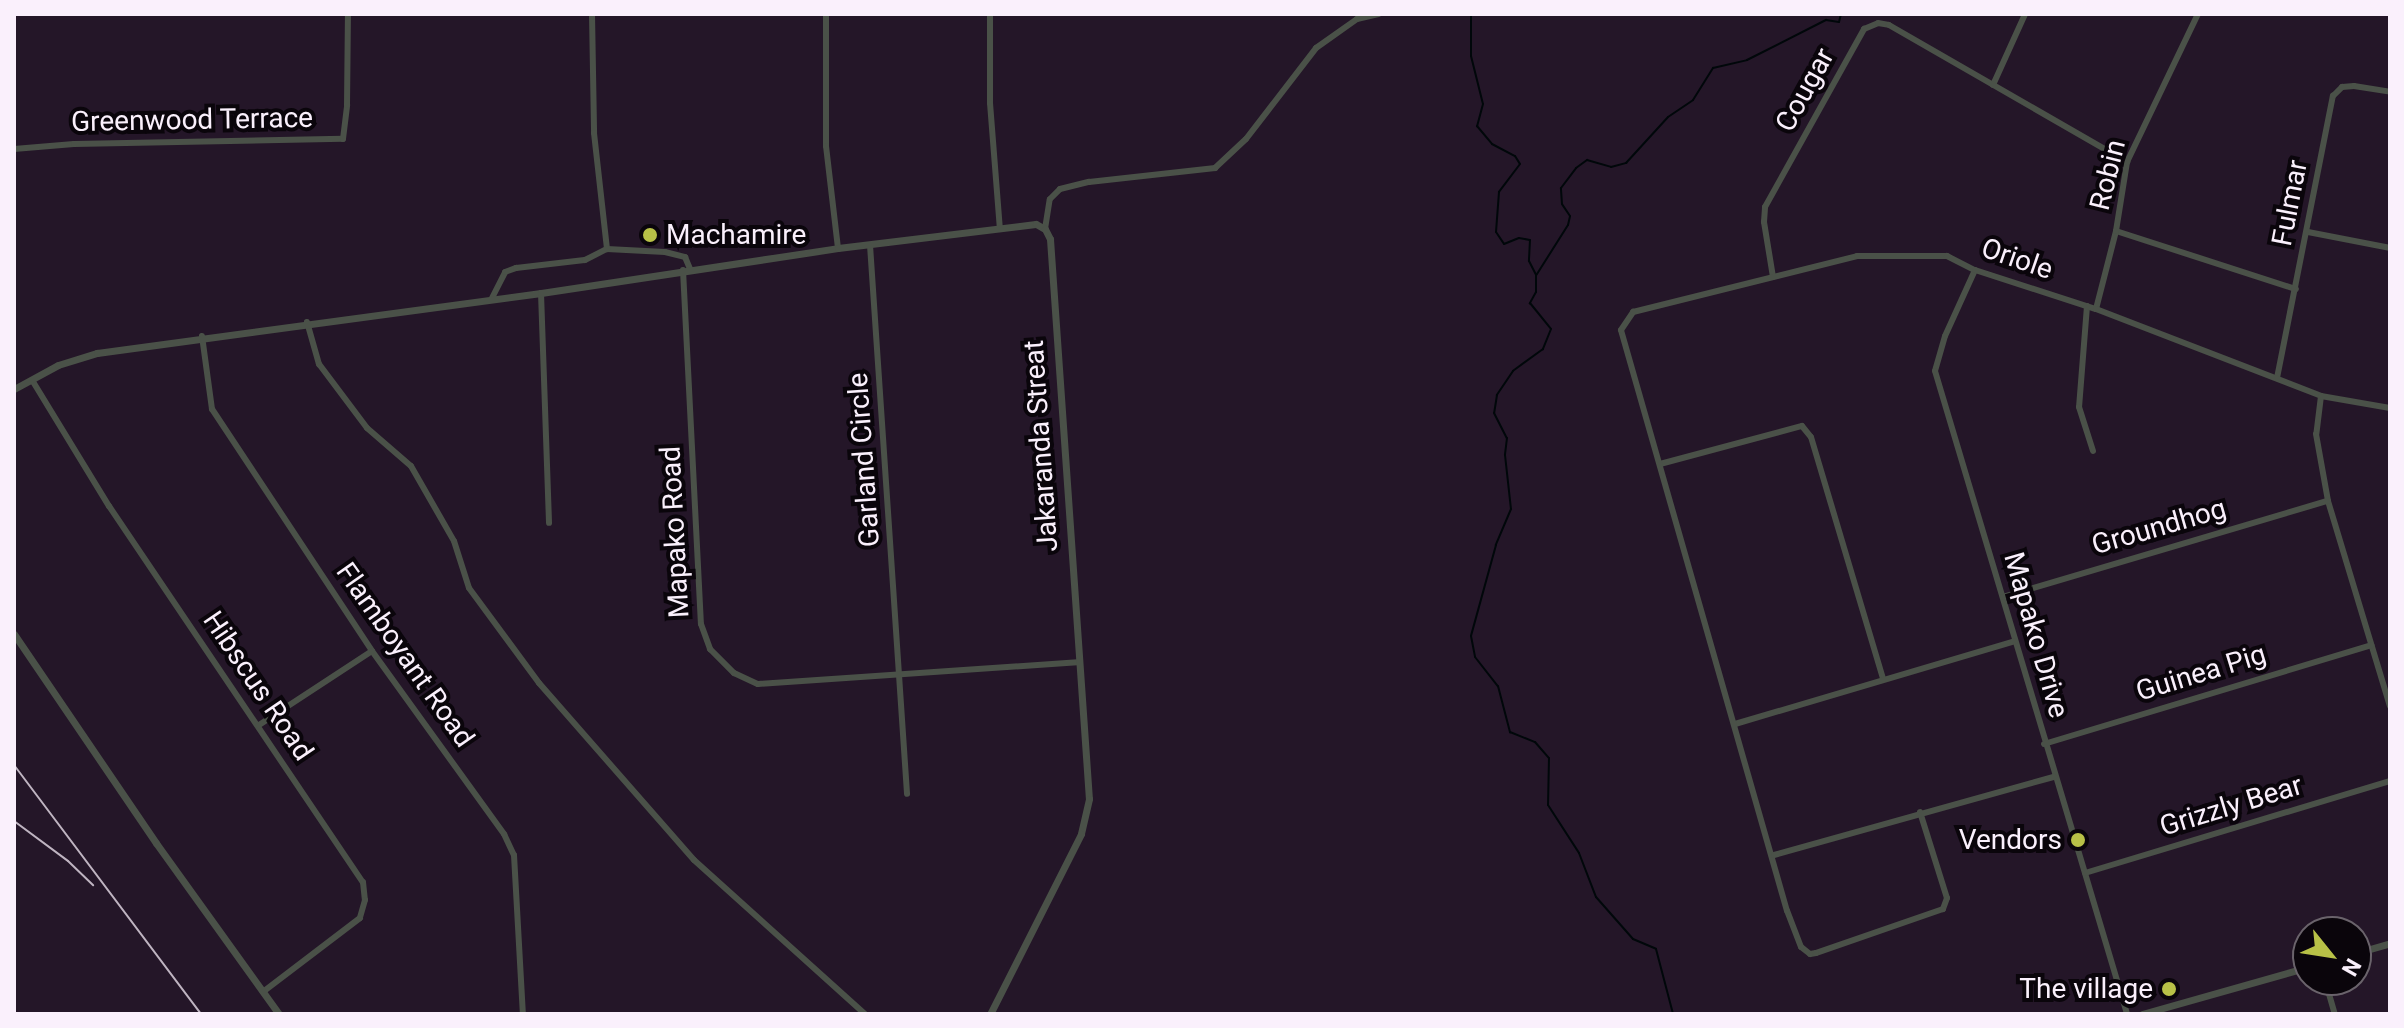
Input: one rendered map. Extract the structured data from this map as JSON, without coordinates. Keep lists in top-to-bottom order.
{
  "streets": {
    "street": [
      "Cougar",
      "Greenwood Terrace",
      "Robin",
      "Fulmar",
      "Oriole",
      "Jakaranda Streat",
      "Garland Circle",
      "Groundhog",
      "Mapako Road",
      "Mapako Drive",
      "Flamboyant Road",
      "Guinea Pig",
      "Hibscus Road",
      "Grizzly Bear"
    ]
  },
  "crossings": [
    ["Cougar", "Robin"],
    ["Cougar", "Oriole"],
    ["Robin", "Oriole"],
    ["Fulmar", "Oriole"],
    ["Oriole", "Mapako Drive"],
    ["Jakaranda Streat", "Mapako Road"],
    ["Garland Circle", "Mapako Road"],
    ["Groundhog", "Mapako Drive"],
    ["Mapako Drive", "Guinea Pig"],
    ["Mapako Drive", "Grizzly Bear"]
  ],
  "places": ["Machamire", "Vendors", "The village"],
  "north": "bottom right"
}
